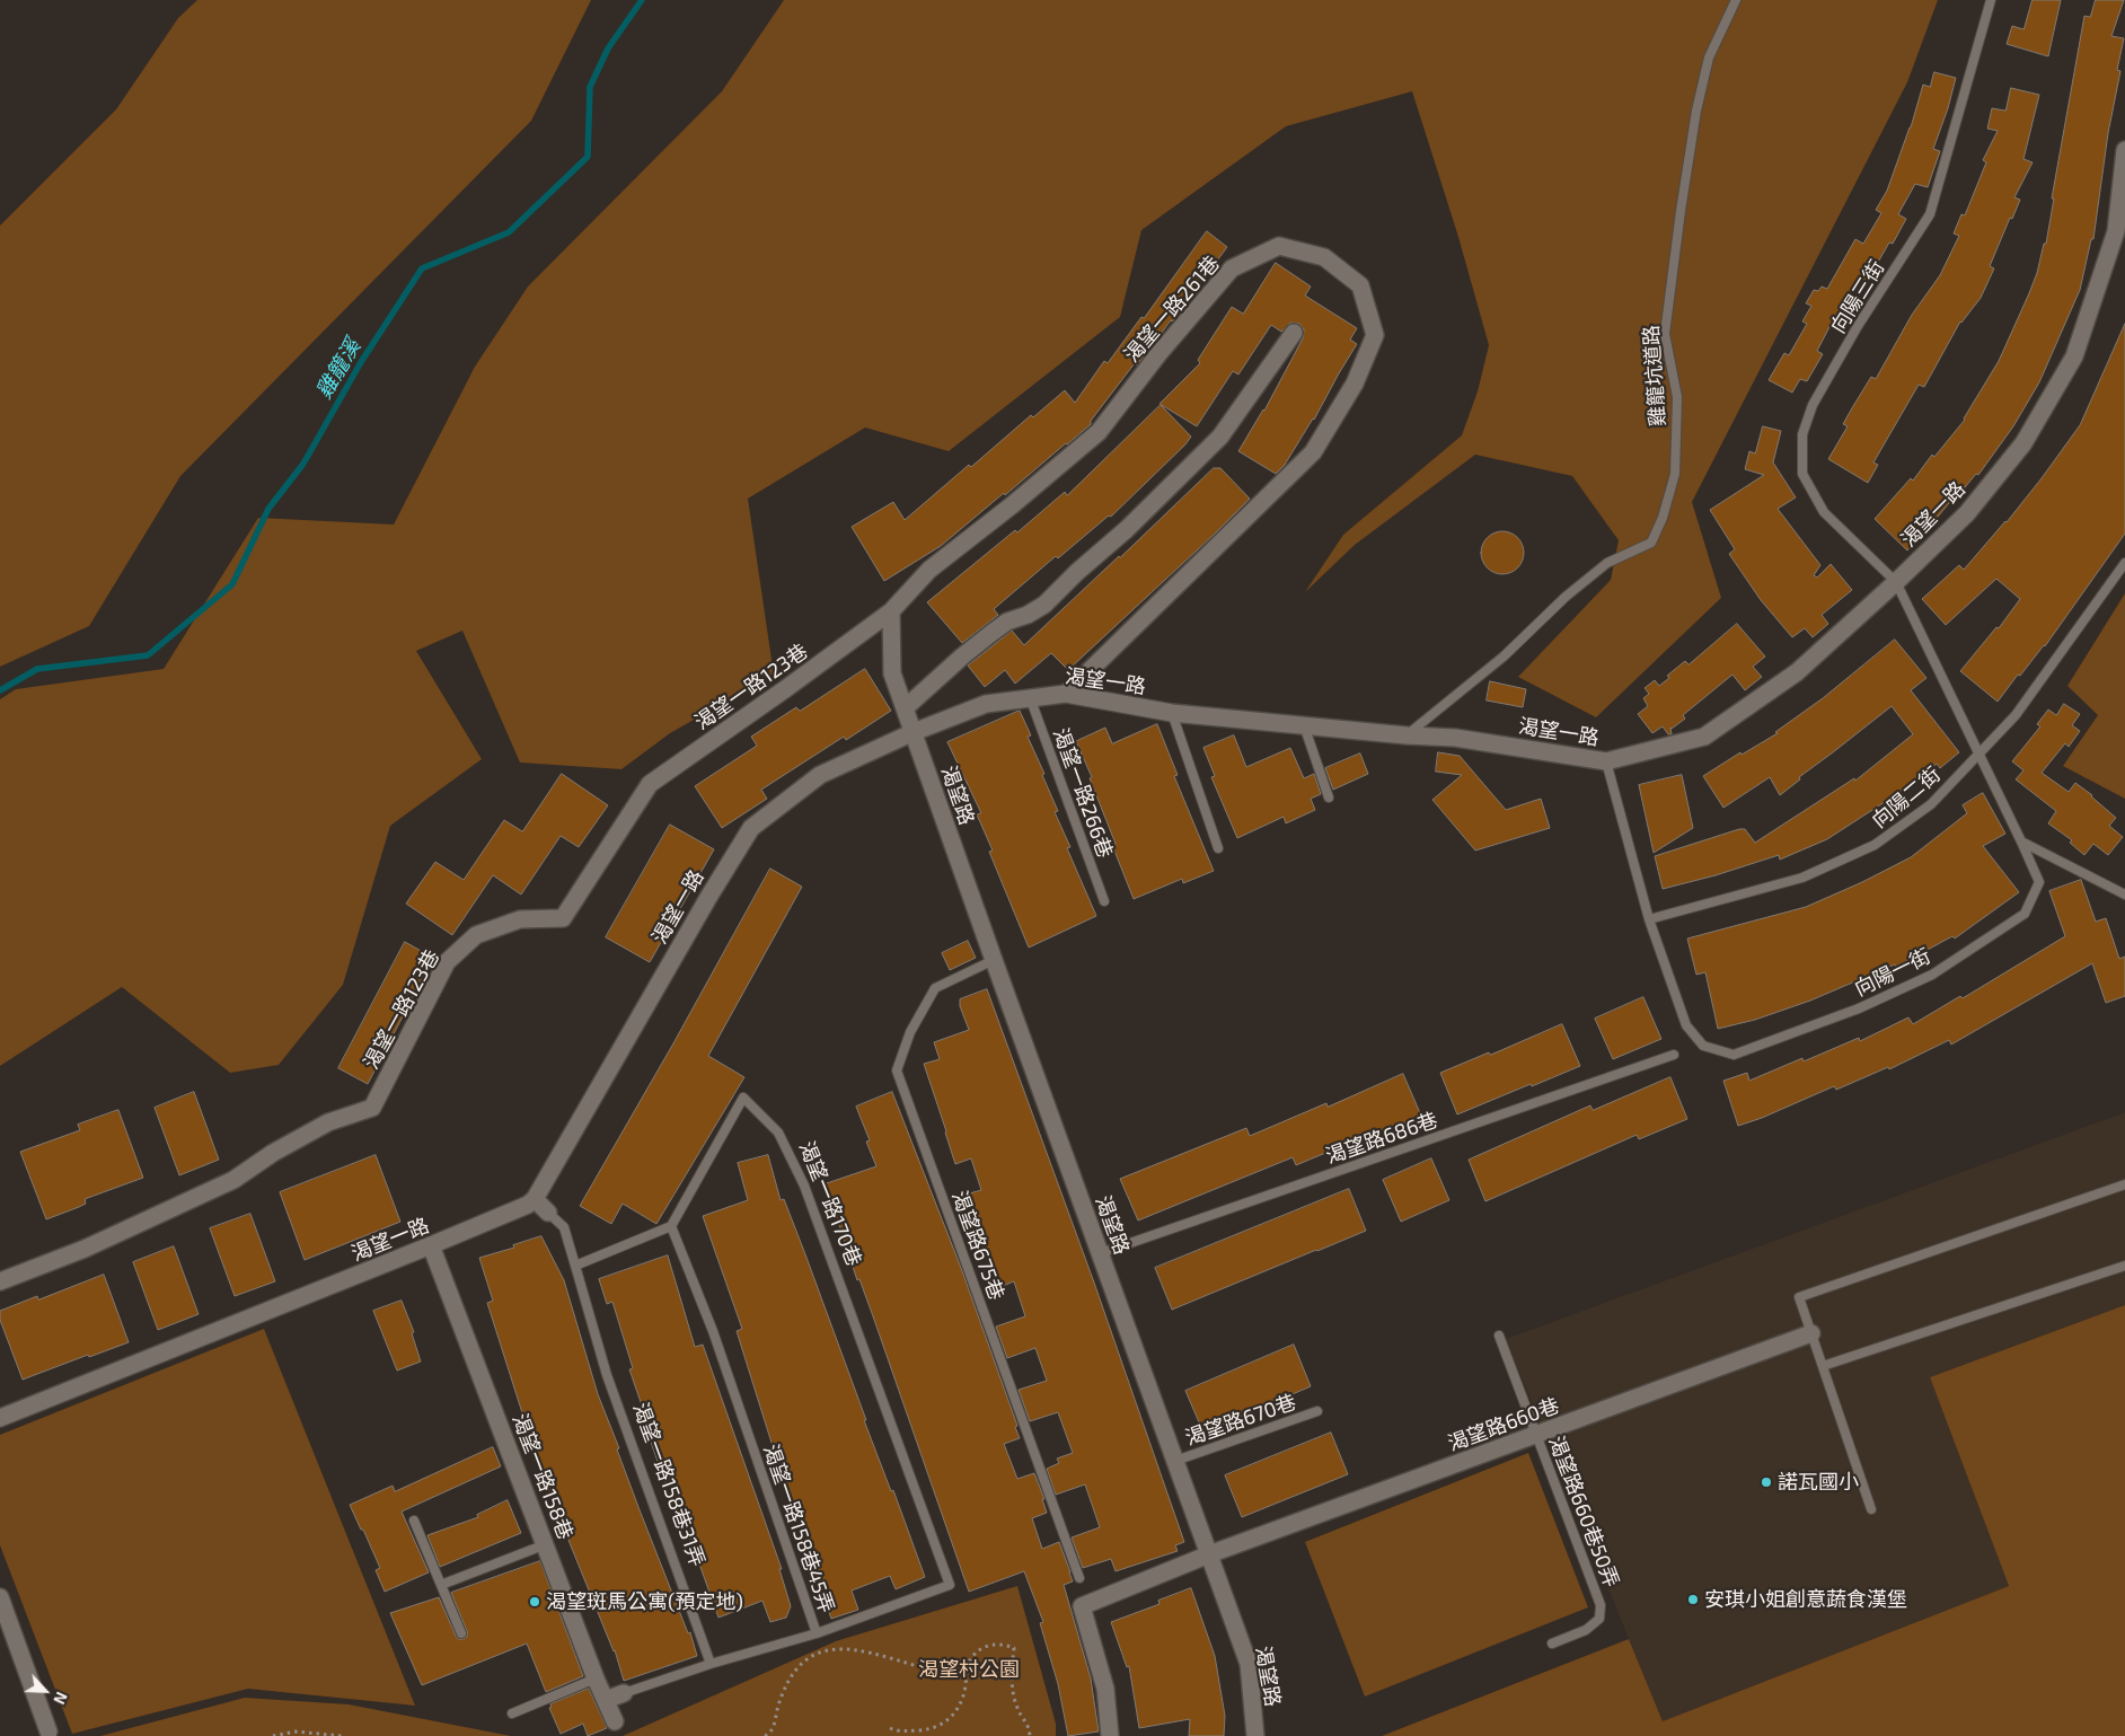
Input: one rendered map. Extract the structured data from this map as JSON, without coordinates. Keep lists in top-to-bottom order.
{
  "streets": {
    "street": [
      "渴望一路261巷",
      "渴望一路",
      "渴望一路123巷",
      "渴望路",
      "渴望路660巷",
      "渴望一路158巷"
    ],
    "lane": [
      "向陽三街",
      "雞籠坑道路",
      "渴望一路266巷",
      "向陽二街",
      "向陽一街",
      "渴望路686巷",
      "渴望一路170巷",
      "渴望路675巷",
      "渴望路670巷",
      "渴望一路158巷31弄",
      "渴望路660巷50弄",
      "渴望一路158巷45弄"
    ]
  },
  "crossings": [
    ["向陽三街", "渴望一路"],
    ["向陽三街", "向陽一街"],
    ["渴望一路261巷", "渴望一路"],
    ["渴望一路261巷", "渴望一路123巷"],
    ["雞籠坑道路", "渴望一路"],
    ["渴望一路", "渴望一路266巷"],
    ["渴望一路", "渴望路"],
    ["渴望一路", "向陽一街"],
    ["渴望一路", "渴望一路158巷"],
    ["渴望路", "渴望路686巷"],
    ["渴望路", "渴望路675巷"],
    ["渴望路", "渴望路670巷"],
    ["渴望路", "渴望路660巷"],
    ["向陽二街", "向陽一街"],
    ["渴望一路170巷", "渴望一路158巷45弄"],
    ["渴望路660巷", "渴望路660巷50弄"],
    ["渴望一路158巷31弄", "渴望一路158巷45弄"]
  ],
  "water": ["雞籠溪"],
  "parks": ["渴望村公園"],
  "places": ["諾瓦國小", "安琪小姐創意蔬食漢堡", "渴望斑馬公寓(預定地)"],
  "north": "bottom right"
}
